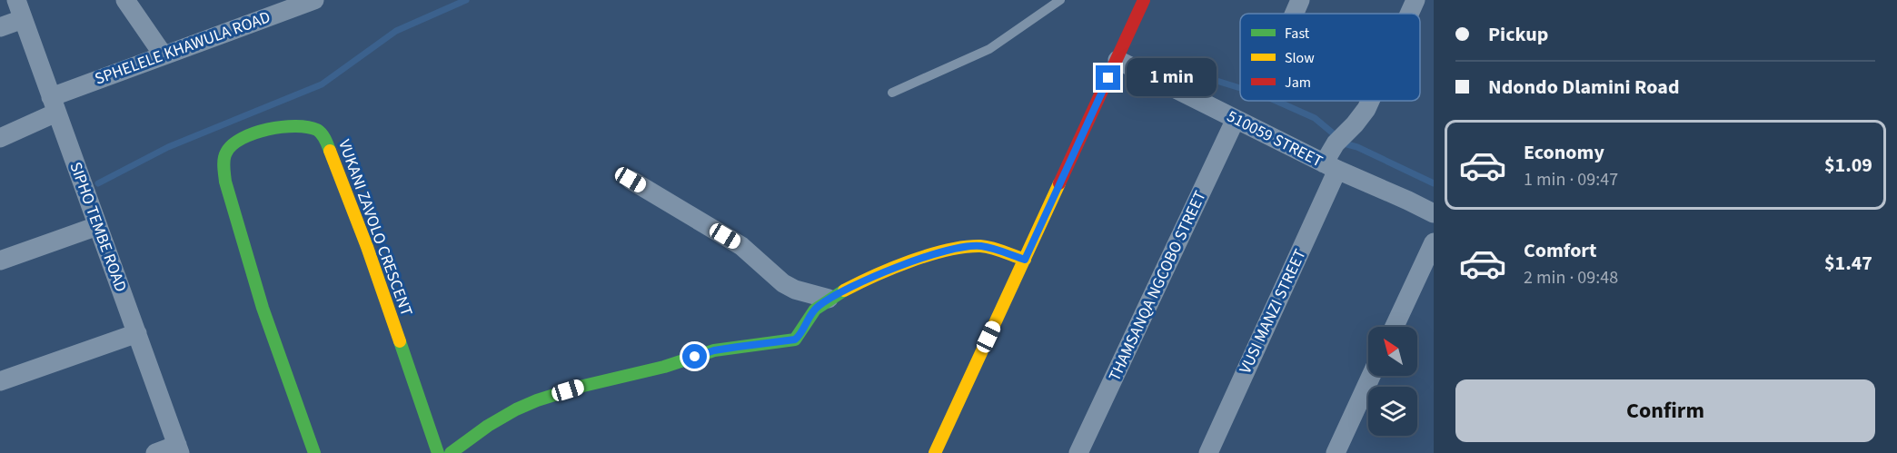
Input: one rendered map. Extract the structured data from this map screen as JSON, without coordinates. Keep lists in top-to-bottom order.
{
  "streets": {
    "street": [
      "SPHELELE KHAWULA ROAD",
      "510059 STREET",
      "SIPHO TEMBE ROAD",
      "VUKANI ZAVOLO CRESCENT",
      "THAMSANQA NGCOBO STREET",
      "VUSI MANZI STREET"
    ]
  },
  "crossings": [
    ["SPHELELE KHAWULA ROAD", "SIPHO TEMBE ROAD"],
    ["510059 STREET", "THAMSANQA NGCOBO STREET"],
    ["510059 STREET", "VUSI MANZI STREET"]
  ],
  "legend": ["Fast", "Slow", "Jam"],
  "north": "top left",
  "page": {
    "banner": ["Pickup", "Ndondo Dlamini Road"],
    "bubble": "1 min",
    "list": [
      {
        "name": "Economy",
        "note": "1 min · 09:47",
        "value": "$1.09"
      },
      {
        "name": "Comfort",
        "note": "2 min · 09:48",
        "value": "$1.47"
      }
    ],
    "buttons": "Confirm"
  }
}
